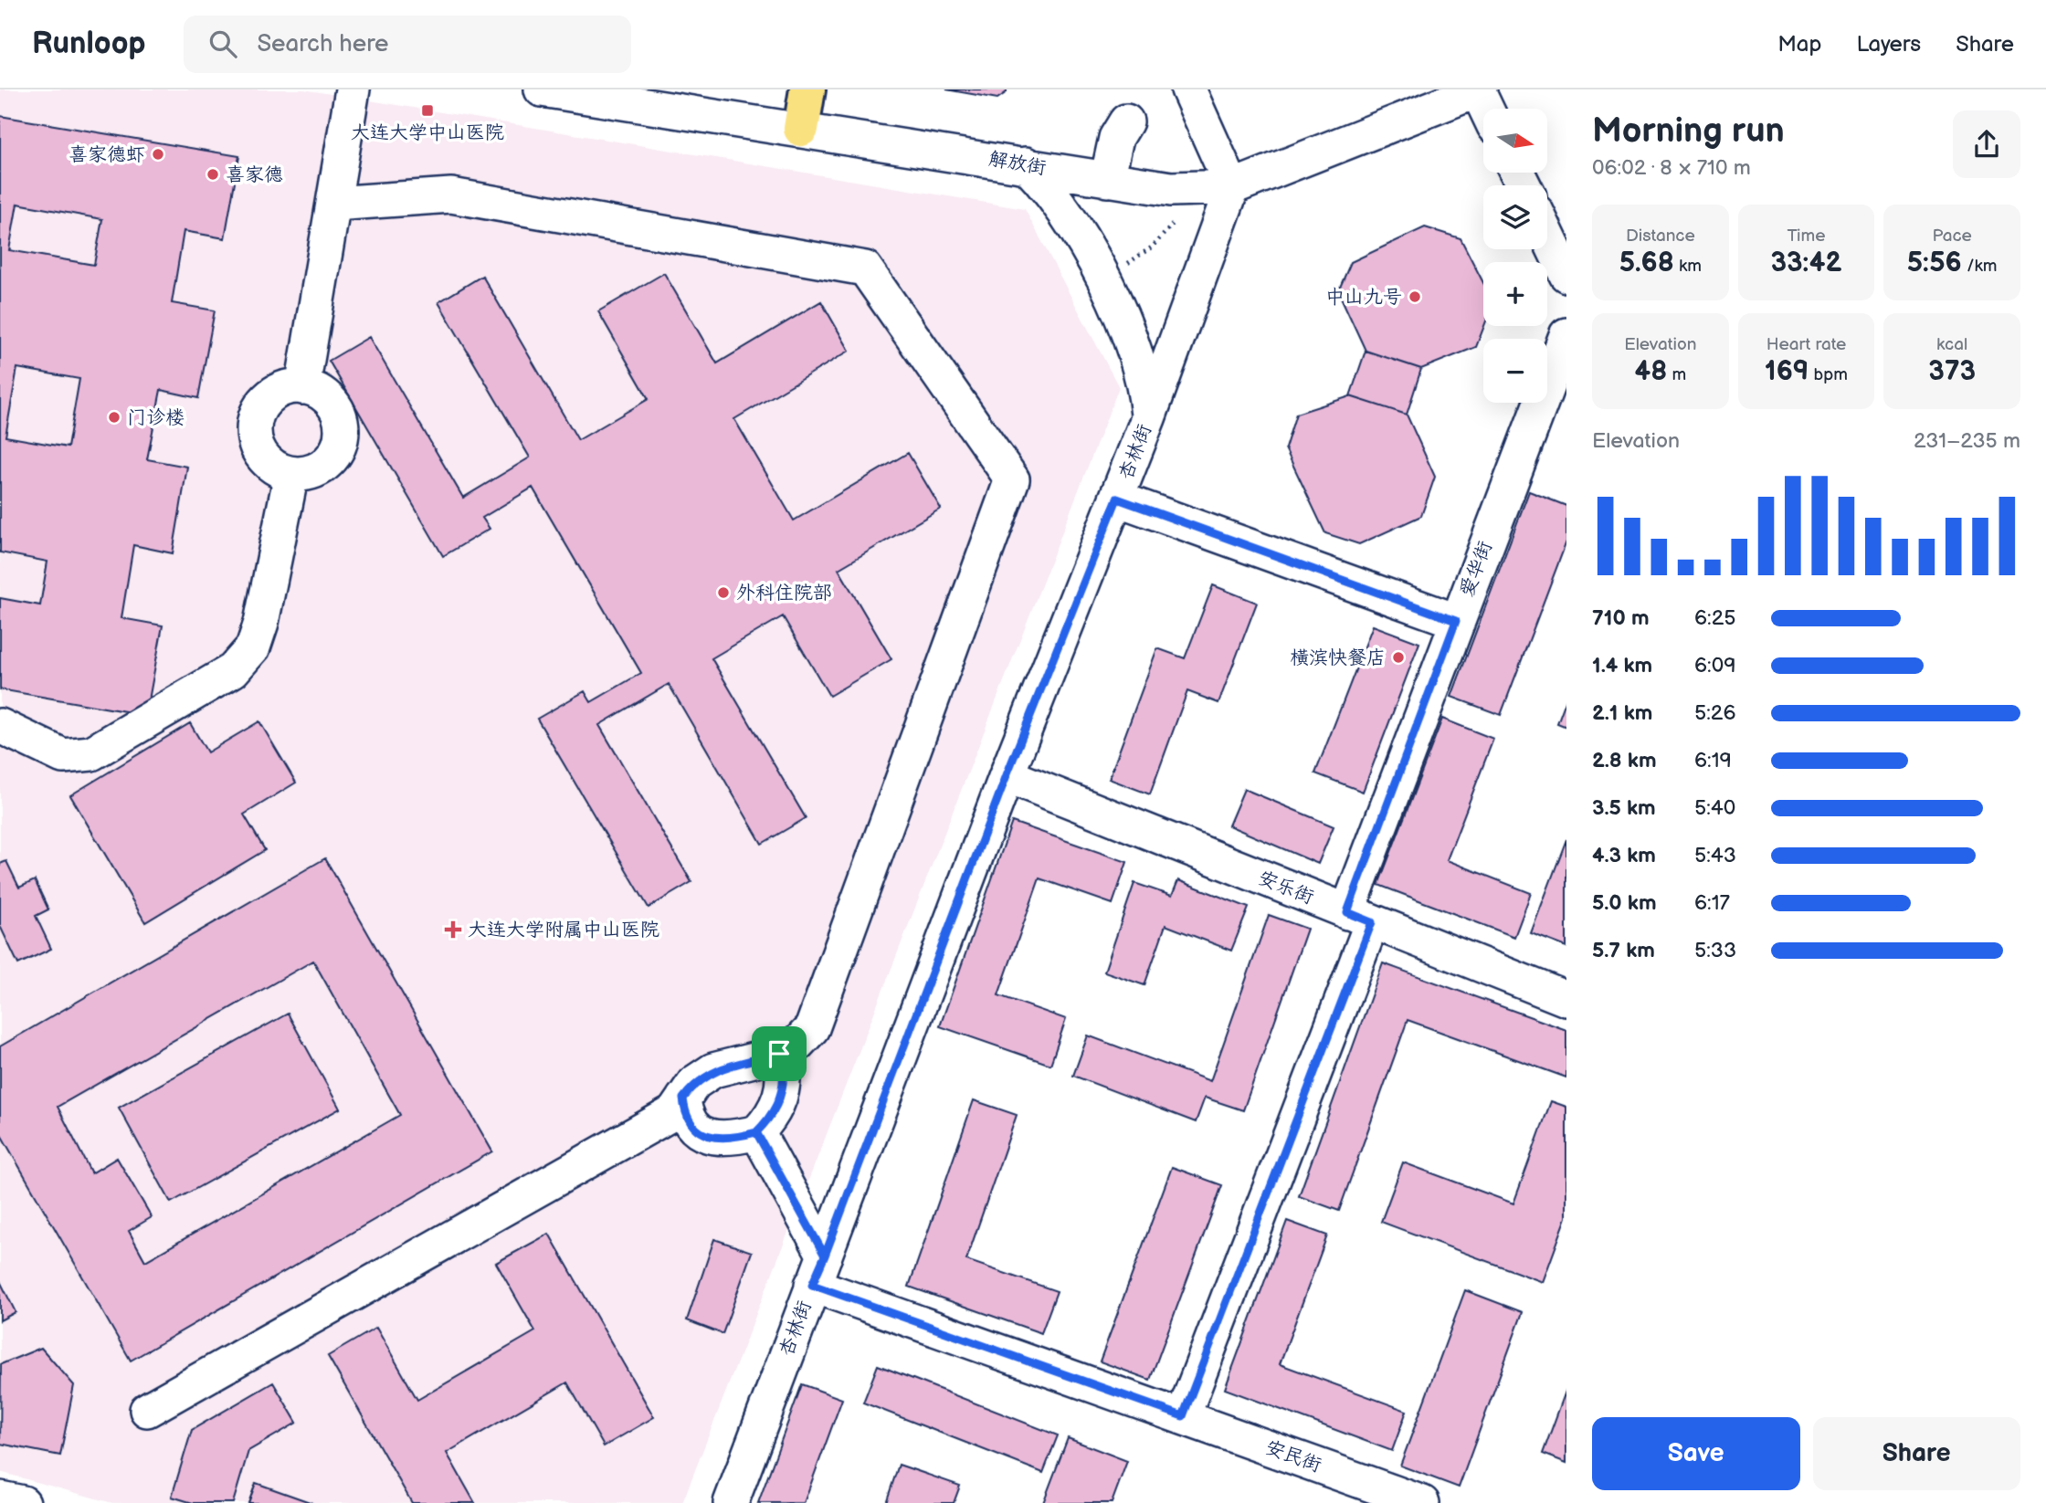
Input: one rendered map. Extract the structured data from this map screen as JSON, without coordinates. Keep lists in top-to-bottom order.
{
  "streets": {
    "street": [
      "解放街",
      "杏林街",
      "爱华街",
      "安乐街",
      "安民街"
    ]
  },
  "crossings": [
    ["解放街", "杏林街"],
    ["杏林街", "安乐街"],
    ["杏林街", "安民街"],
    ["爱华街", "安乐街"]
  ],
  "places": {
    "transit": ["大连大学中山医院"],
    "other": [
      "喜家德虾",
      "喜家德",
      "中山九号",
      "门诊楼",
      "外科住院部",
      "横滨快餐店"
    ],
    "health": ["大连大学附属中山医院"]
  },
  "north": "right",
  "page": {
    "header": "Runloop",
    "search": "Search here",
    "nav": ["Map", "Layers", "Share"],
    "heading": ["Morning run", "06:02 · 8 × 710 m"],
    "map_buttons": ["+", "−"],
    "stats": [
      ["Distance", "5.68 km"],
      ["Time", "33:42"],
      ["Pace", "5:56 /km"],
      ["Elevation", "48 m"],
      ["Heart rate", "169 bpm"],
      ["kcal", "373"]
    ],
    "chart": ["Elevation", "231–235 m"],
    "list": [
      {
        "name": "710 m",
        "note": "6:25"
      },
      {
        "name": "1.4 km",
        "note": "6:09"
      },
      {
        "name": "2.1 km",
        "note": "5:26"
      },
      {
        "name": "2.8 km",
        "note": "6:19"
      },
      {
        "name": "3.5 km",
        "note": "5:40"
      },
      {
        "name": "4.3 km",
        "note": "5:43"
      },
      {
        "name": "5.0 km",
        "note": "6:17"
      },
      {
        "name": "5.7 km",
        "note": "5:33"
      }
    ],
    "buttons": ["Save", "Share"]
  }
}
